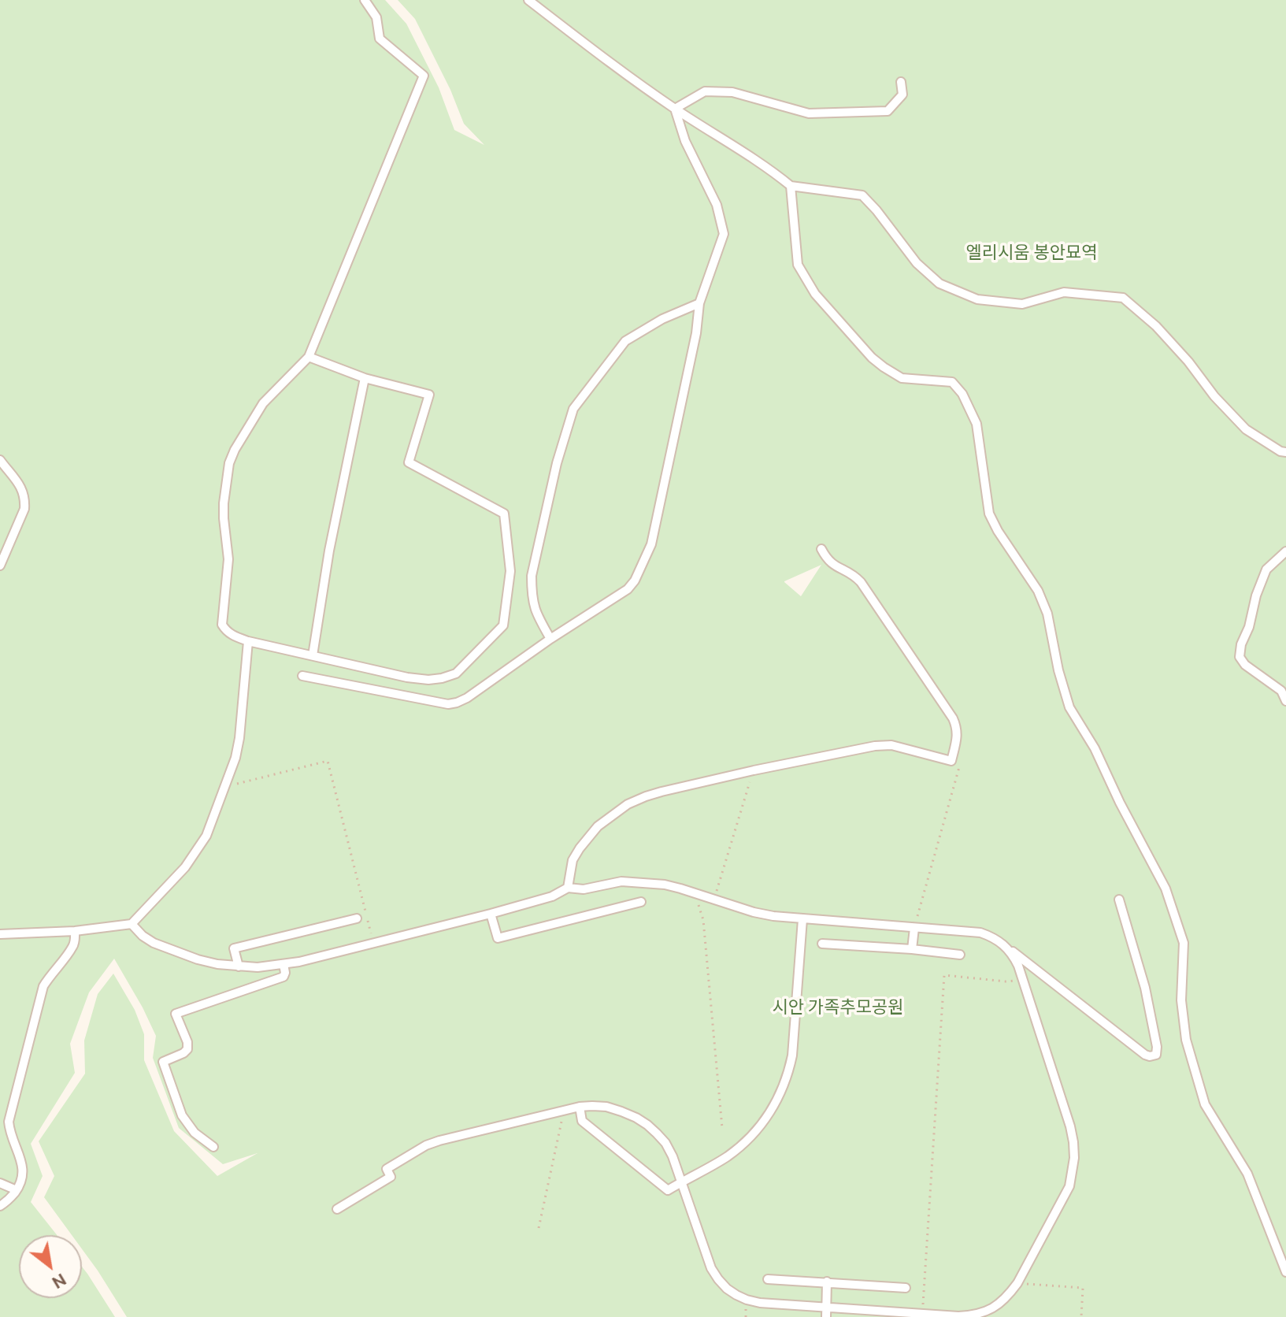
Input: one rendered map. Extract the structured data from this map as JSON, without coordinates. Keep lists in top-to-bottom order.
{
  "parks": ["엘리시움 봉안묘역", "시안 가족추모공원"],
  "north": "bottom right"
}
